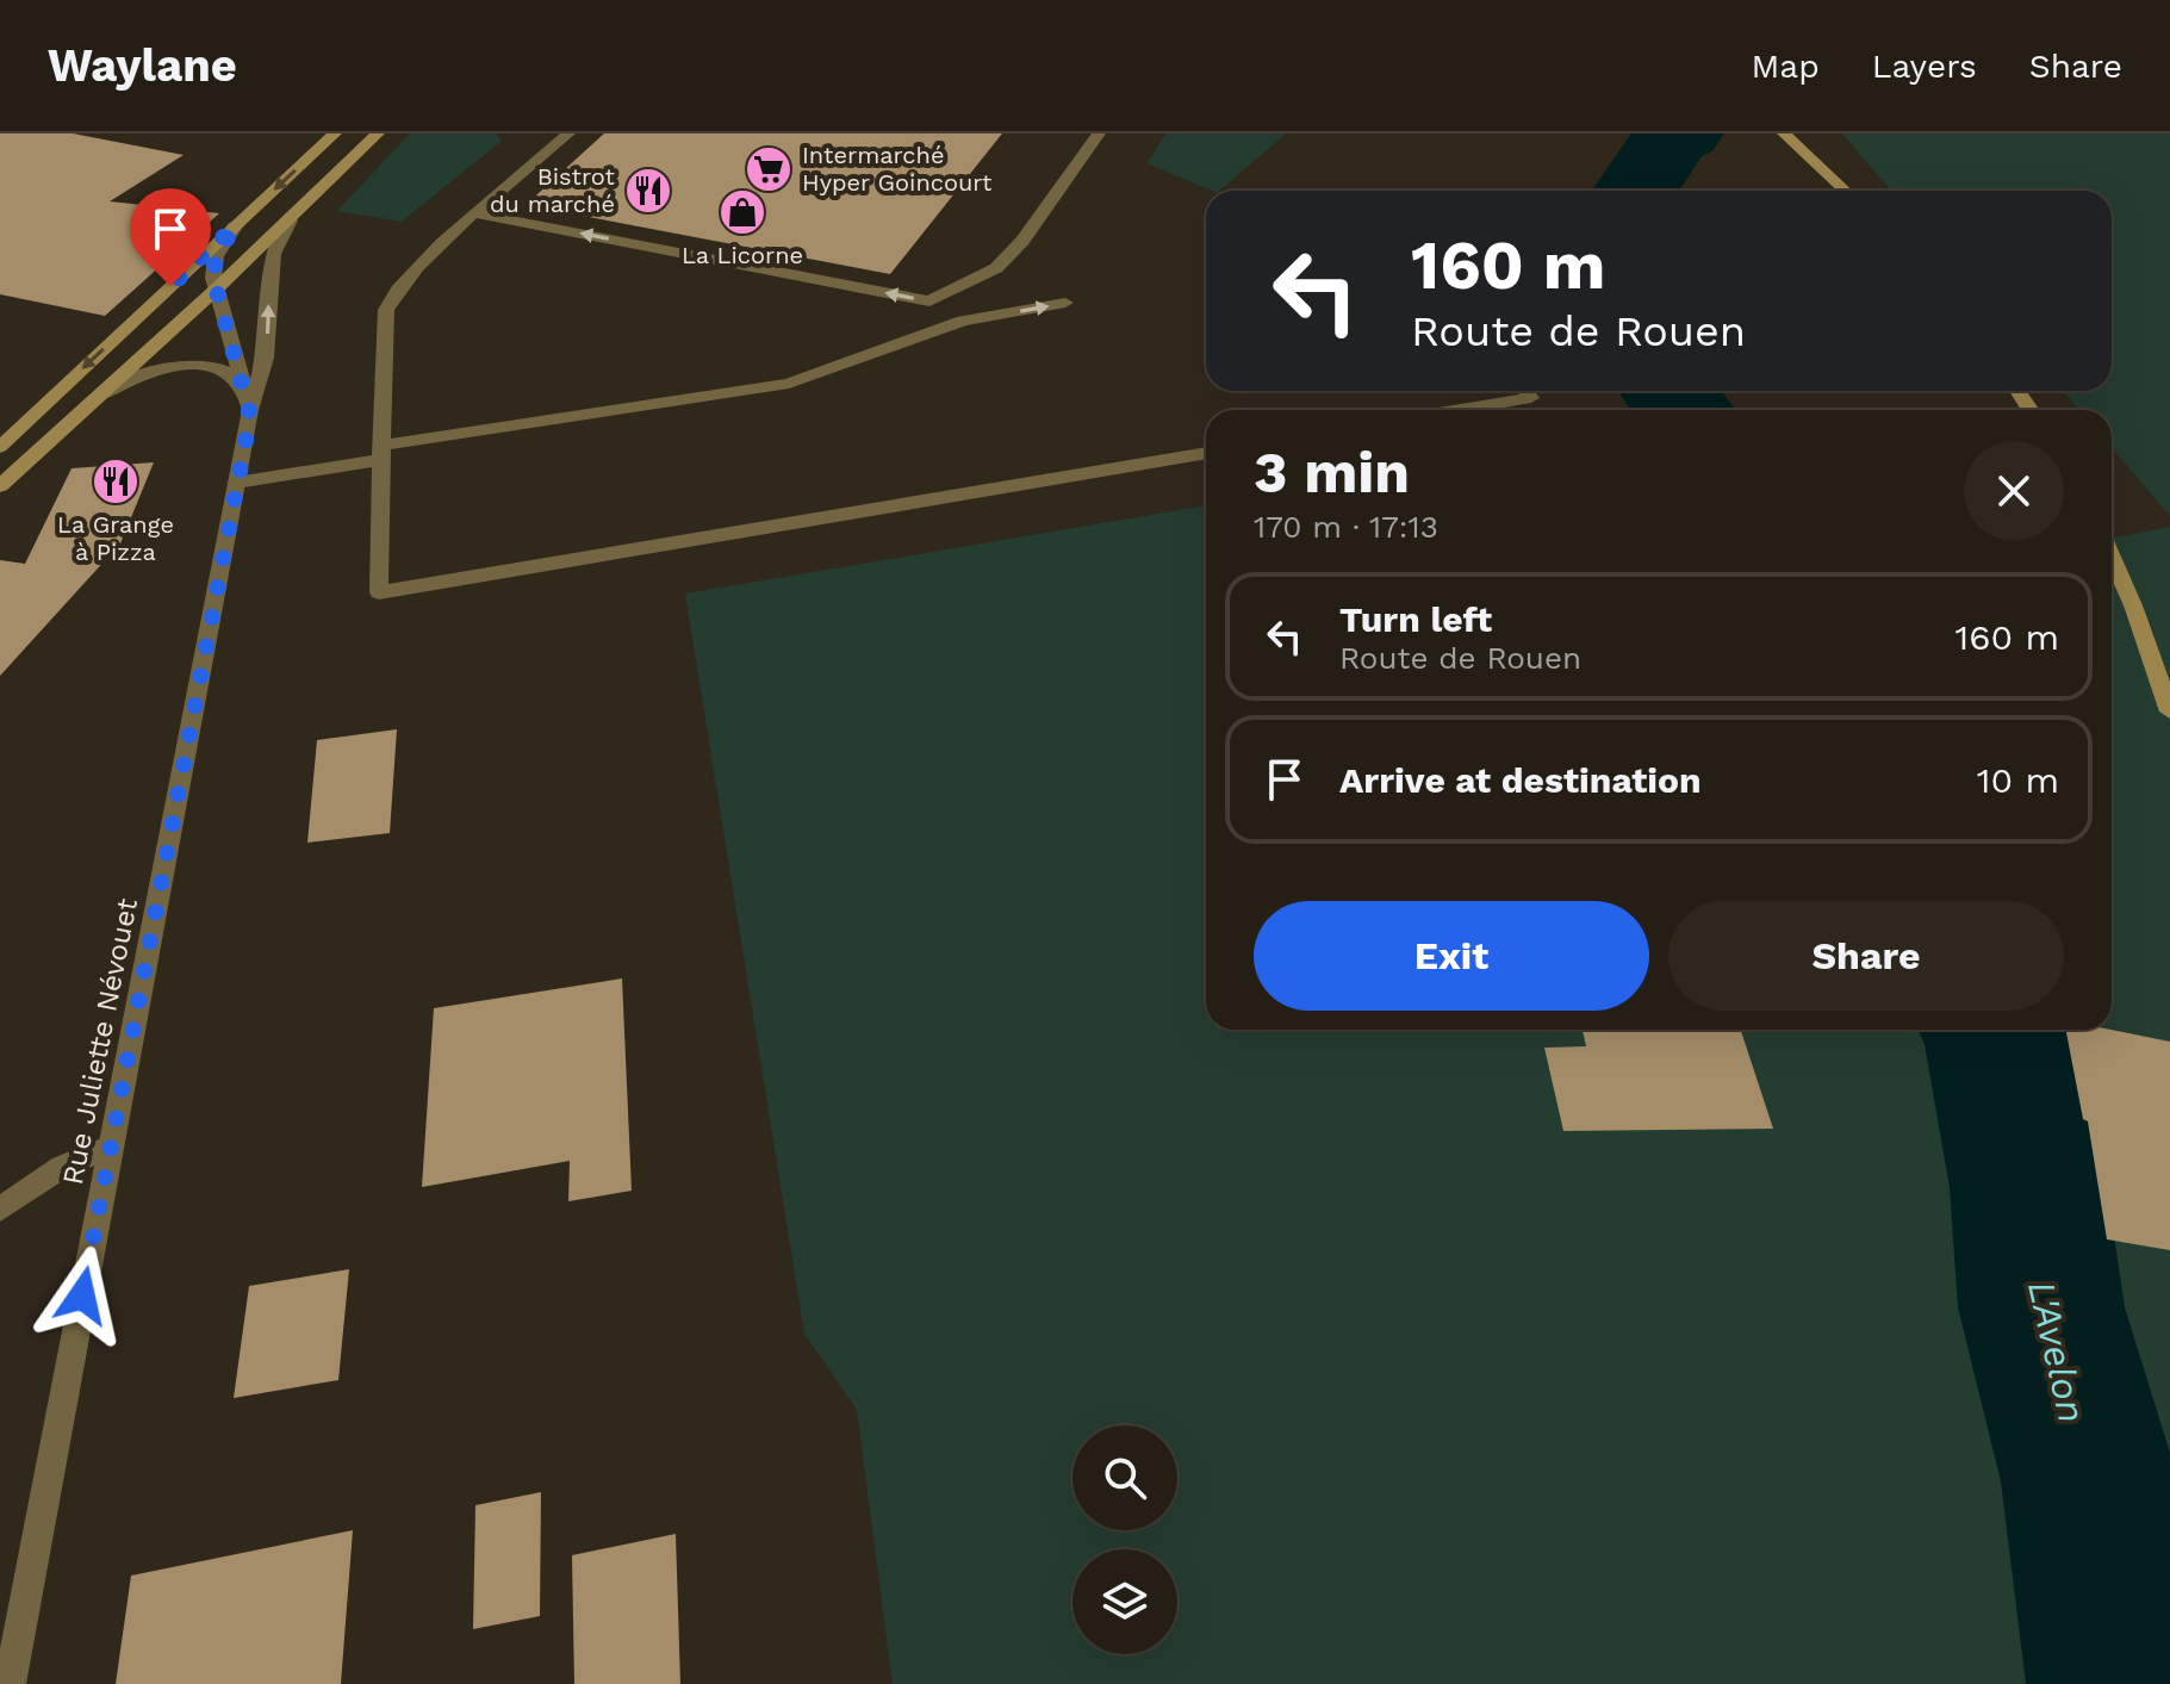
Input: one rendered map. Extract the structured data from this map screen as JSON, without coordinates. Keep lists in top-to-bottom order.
{
  "streets": {
    "street": ["Rue Juliette Névouet"]
  },
  "water": ["L'Avelon"],
  "places": {
    "supermarket": ["Intermarché Hyper Goincourt"],
    "restaurant": ["Bistrot du marché", "La Grange à Pizza"],
    "shop": ["La Licorne"]
  },
  "page": {
    "header": "Waylane",
    "nav": ["Map", "Layers", "Share"],
    "turn": ["160 m", "Route de Rouen"],
    "heading": ["3 min", "170 m · 17:13"],
    "list": [
      {
        "name": "Turn left",
        "note": "Route de Rouen",
        "value": "160 m"
      },
      {
        "name": "Arrive at destination",
        "value": "10 m"
      }
    ],
    "buttons": ["Exit", "Share"]
  }
}
